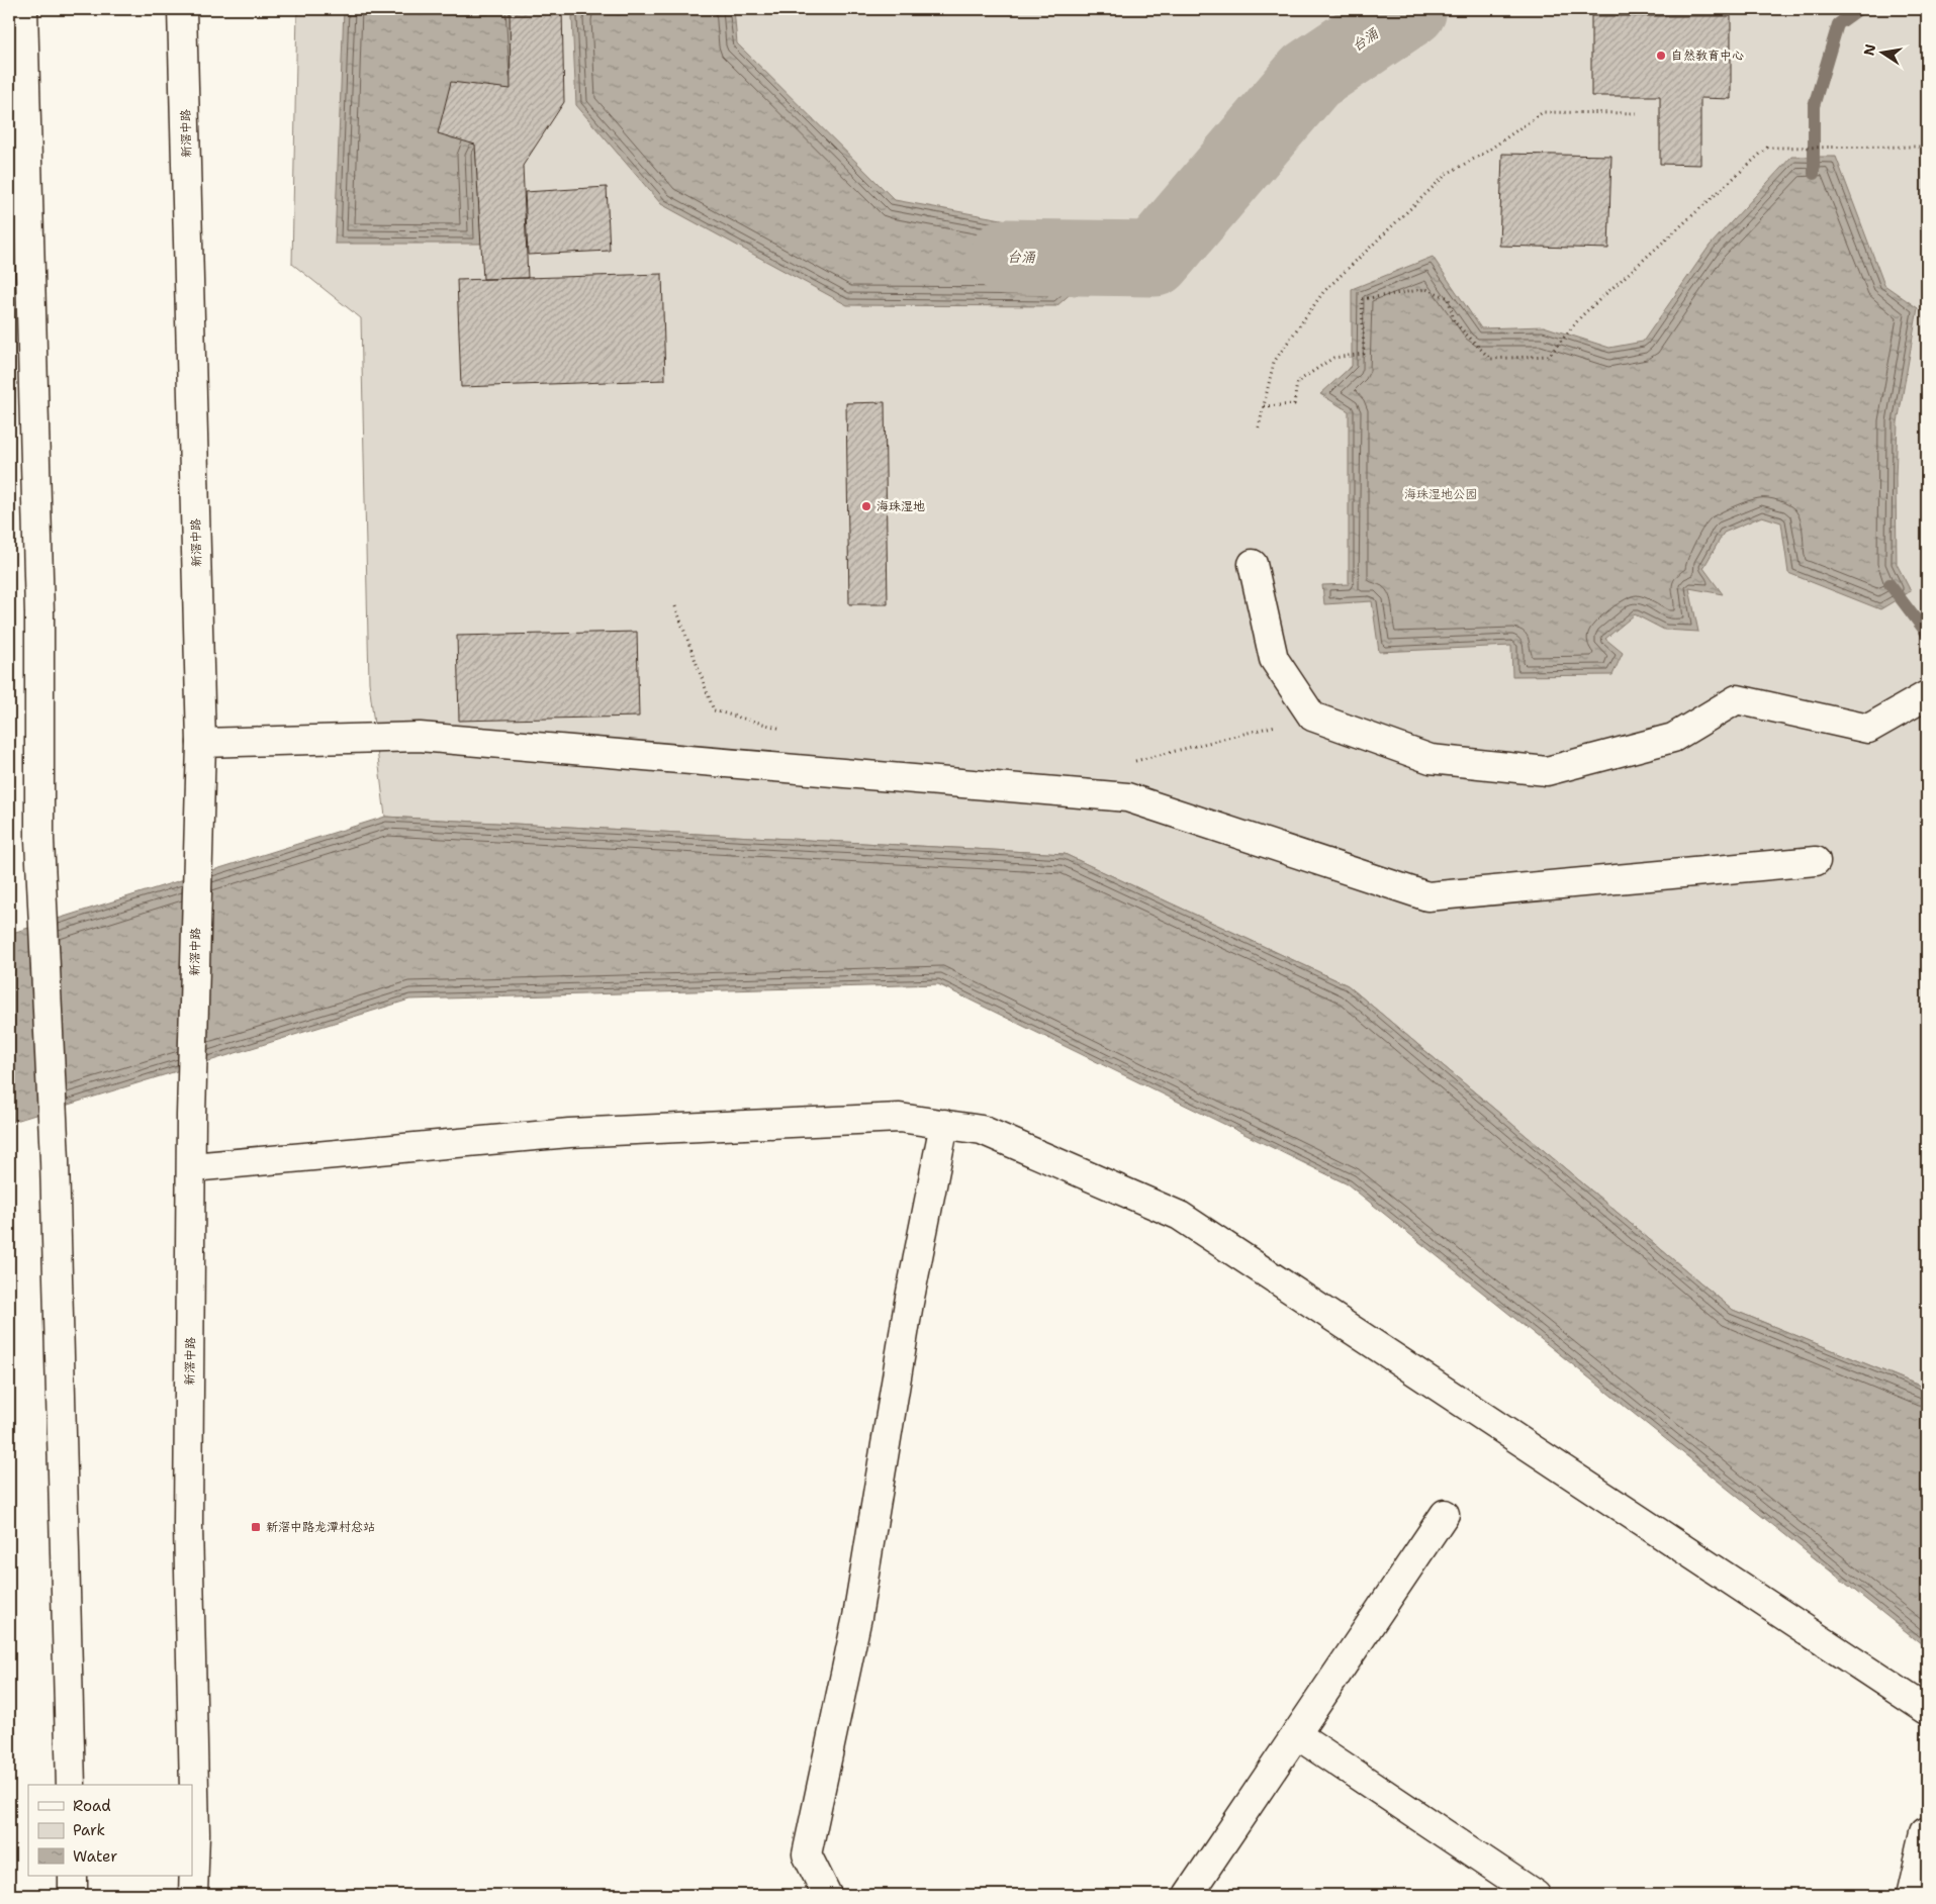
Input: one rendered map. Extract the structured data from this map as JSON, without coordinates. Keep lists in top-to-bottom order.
{
  "streets": {
    "main road": ["新滘中路"]
  },
  "water": ["台涌"],
  "parks": ["海珠湿地公园"],
  "places": {
    "other": ["自然教育中心", "海珠湿地"],
    "transit": ["新滘中路龙潭村总站"]
  },
  "legend": ["Road", "Park", "Water"],
  "north": "left"
}
